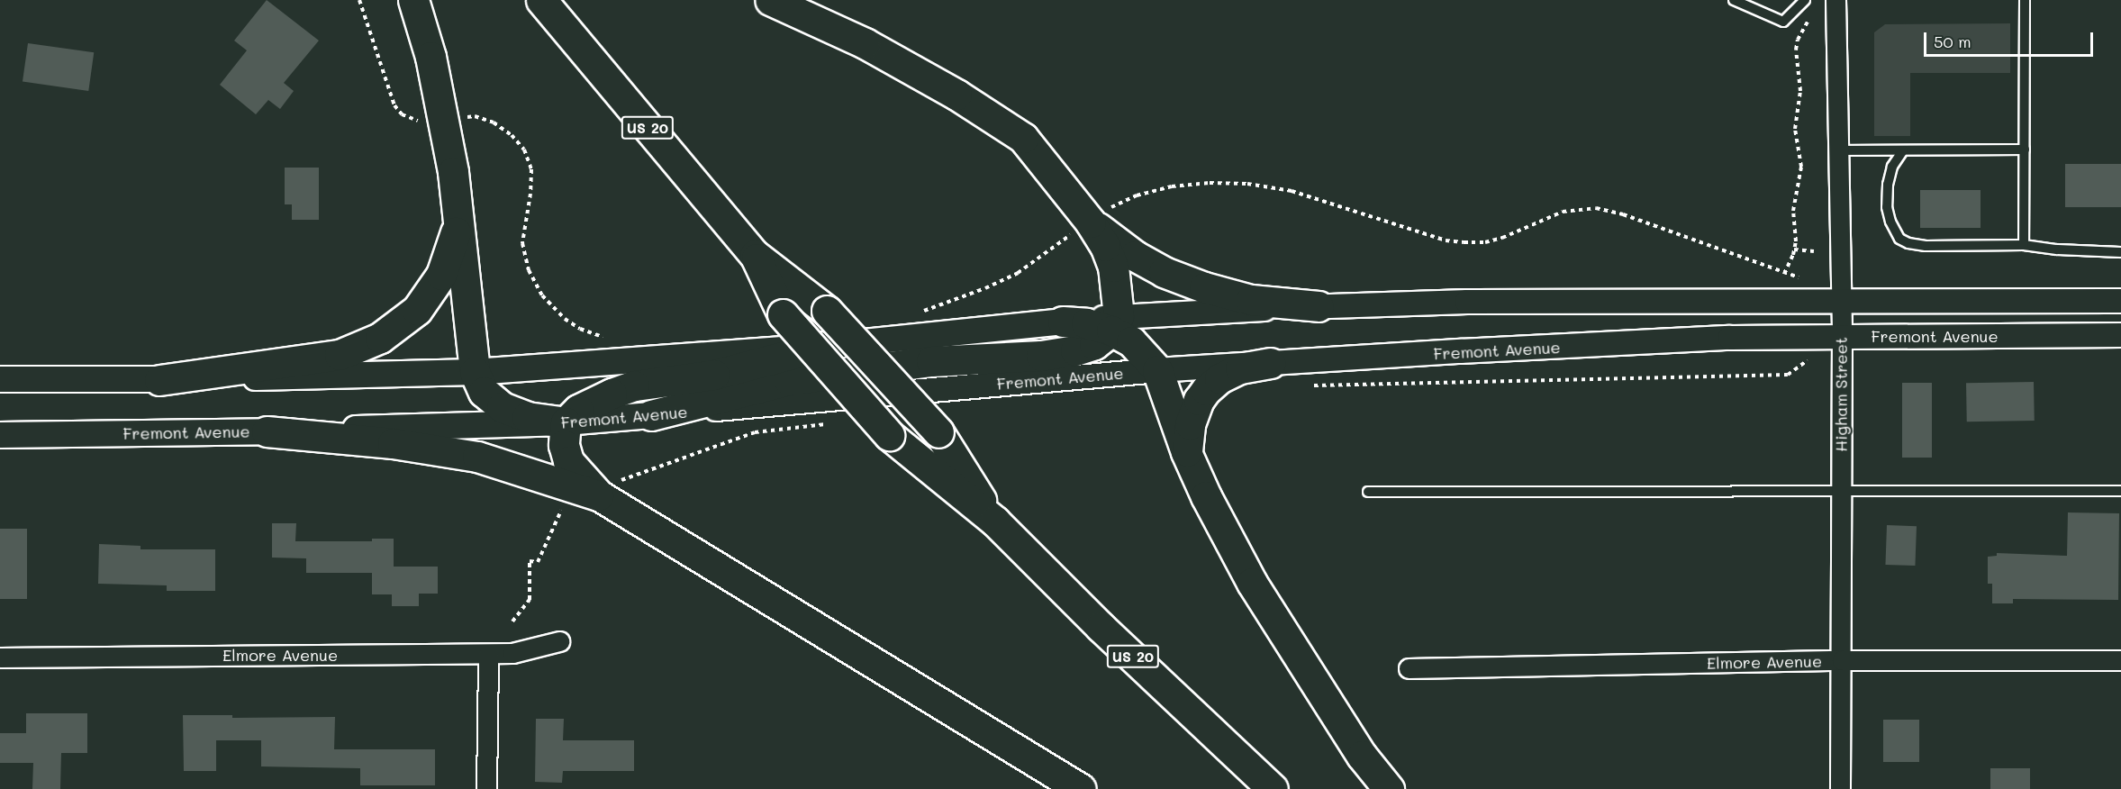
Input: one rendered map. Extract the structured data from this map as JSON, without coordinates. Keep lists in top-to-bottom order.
{
  "streets": {
    "highway": ["US 20"],
    "main road": ["Fremont Avenue"],
    "street": ["Higham Street", "Elmore Avenue"]
  },
  "crossings": [
    ["Fremont Avenue", "Higham Street"],
    ["Higham Street", "Elmore Avenue"]
  ],
  "scale_bar": "50 m"
}
